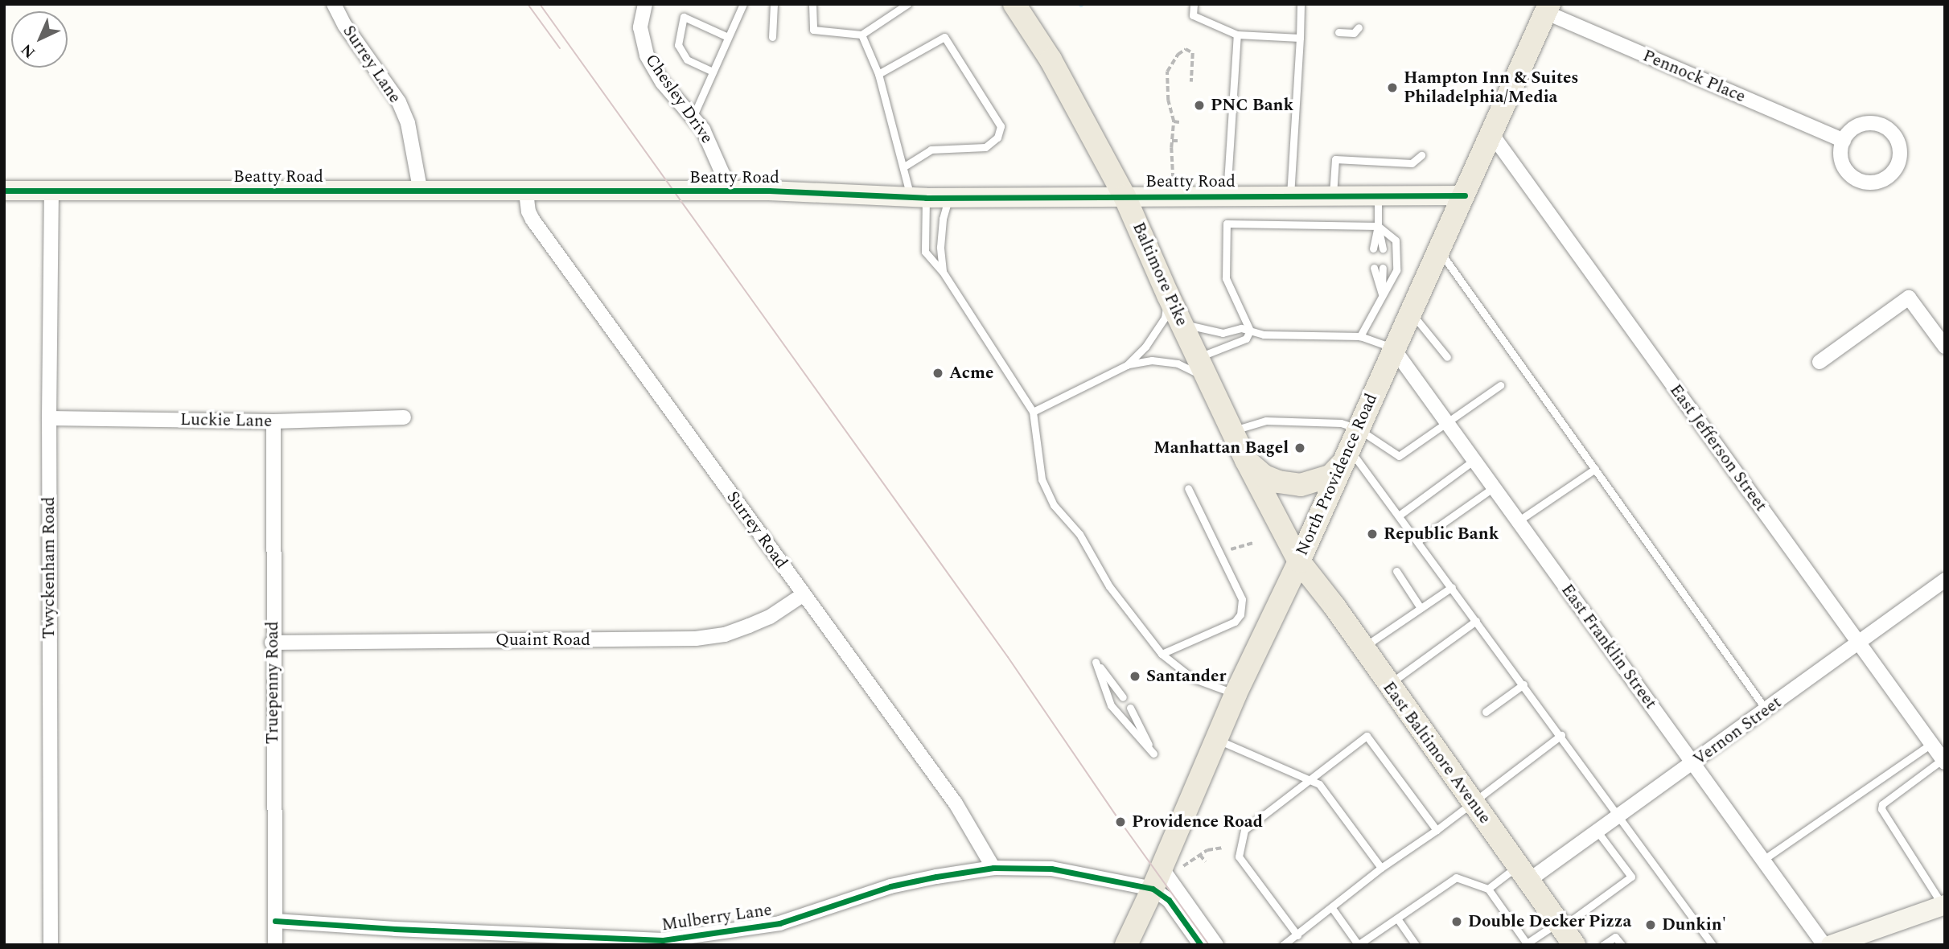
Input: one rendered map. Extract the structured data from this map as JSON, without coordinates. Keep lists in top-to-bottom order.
{
  "streets": {
    "main road": ["Baltimore Pike", "North Providence Road", "East Baltimore Avenue"],
    "street": [
      "Surrey Lane",
      "Pennock Place",
      "Chesley Drive",
      "Beatty Road",
      "Luckie Lane",
      "East Jefferson Street",
      "Surrey Road",
      "Twyckenham Road",
      "Quaint Road",
      "East Franklin Street",
      "Truepenny Road",
      "Vernon Street",
      "Mulberry Lane"
    ]
  },
  "crossings": [
    ["Surrey Lane", "Beatty Road"],
    ["Pennock Place", "North Providence Road"],
    ["Chesley Drive", "Beatty Road"],
    ["Beatty Road", "Baltimore Pike"],
    ["Beatty Road", "North Providence Road"],
    ["Beatty Road", "Surrey Road"],
    ["Beatty Road", "Twyckenham Road"],
    ["Baltimore Pike", "North Providence Road"],
    ["Baltimore Pike", "East Baltimore Avenue"],
    ["Luckie Lane", "Twyckenham Road"],
    ["Luckie Lane", "Truepenny Road"],
    ["East Jefferson Street", "North Providence Road"],
    ["East Jefferson Street", "Vernon Street"],
    ["North Providence Road", "East Franklin Street"],
    ["North Providence Road", "East Baltimore Avenue"],
    ["North Providence Road", "Mulberry Lane"],
    ["Surrey Road", "Quaint Road"],
    ["Surrey Road", "Mulberry Lane"],
    ["Quaint Road", "Truepenny Road"],
    ["East Franklin Street", "Vernon Street"],
    ["Truepenny Road", "Mulberry Lane"],
    ["Vernon Street", "East Baltimore Avenue"]
  ],
  "places": [
    "Hampton Inn & Suites Philadelphia/Media",
    "PNC Bank",
    "Acme",
    "Manhattan Bagel",
    "Republic Bank",
    "Santander",
    "Providence Road",
    "Double Decker Pizza",
    "Dunkin'"
  ],
  "north": "bottom left"
}
